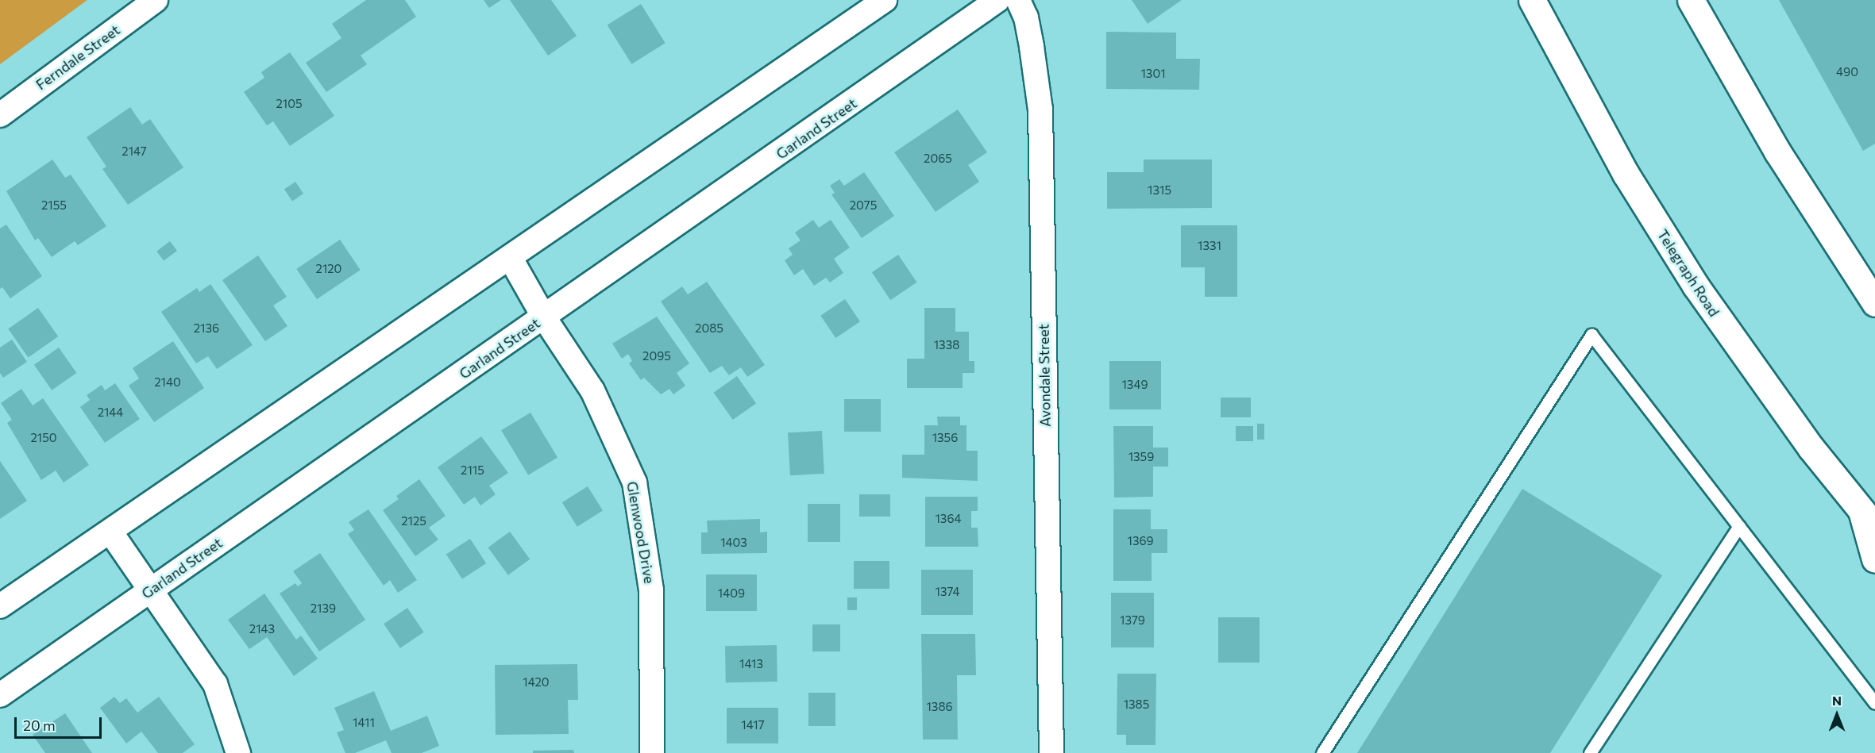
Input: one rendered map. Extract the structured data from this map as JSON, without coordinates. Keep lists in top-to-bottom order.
{
  "streets": {
    "highway": ["Telegraph Road"],
    "street": [
      "Ferndale Street",
      "Garland Street",
      "Avondale Street",
      "Glenwood Drive"
    ]
  },
  "crossings": [
    ["Garland Street", "Glenwood Drive"]
  ],
  "house_numbers": [
    "490",
    "1301",
    "2105",
    "2147",
    "2065",
    "1315",
    "2155",
    "2075",
    "1331",
    "2120",
    "2136",
    "2085",
    "1338",
    "2095",
    "2140",
    "1349",
    "2144",
    "2150",
    "1356",
    "1359",
    "2115",
    "1364",
    "2125",
    "1369",
    "1403",
    "1374",
    "1409",
    "2139",
    "1379",
    "2143",
    "1413",
    "1420",
    "1385",
    "1386",
    "1411",
    "1417"
  ],
  "scale_bar": "20 m",
  "north": "top"
}
